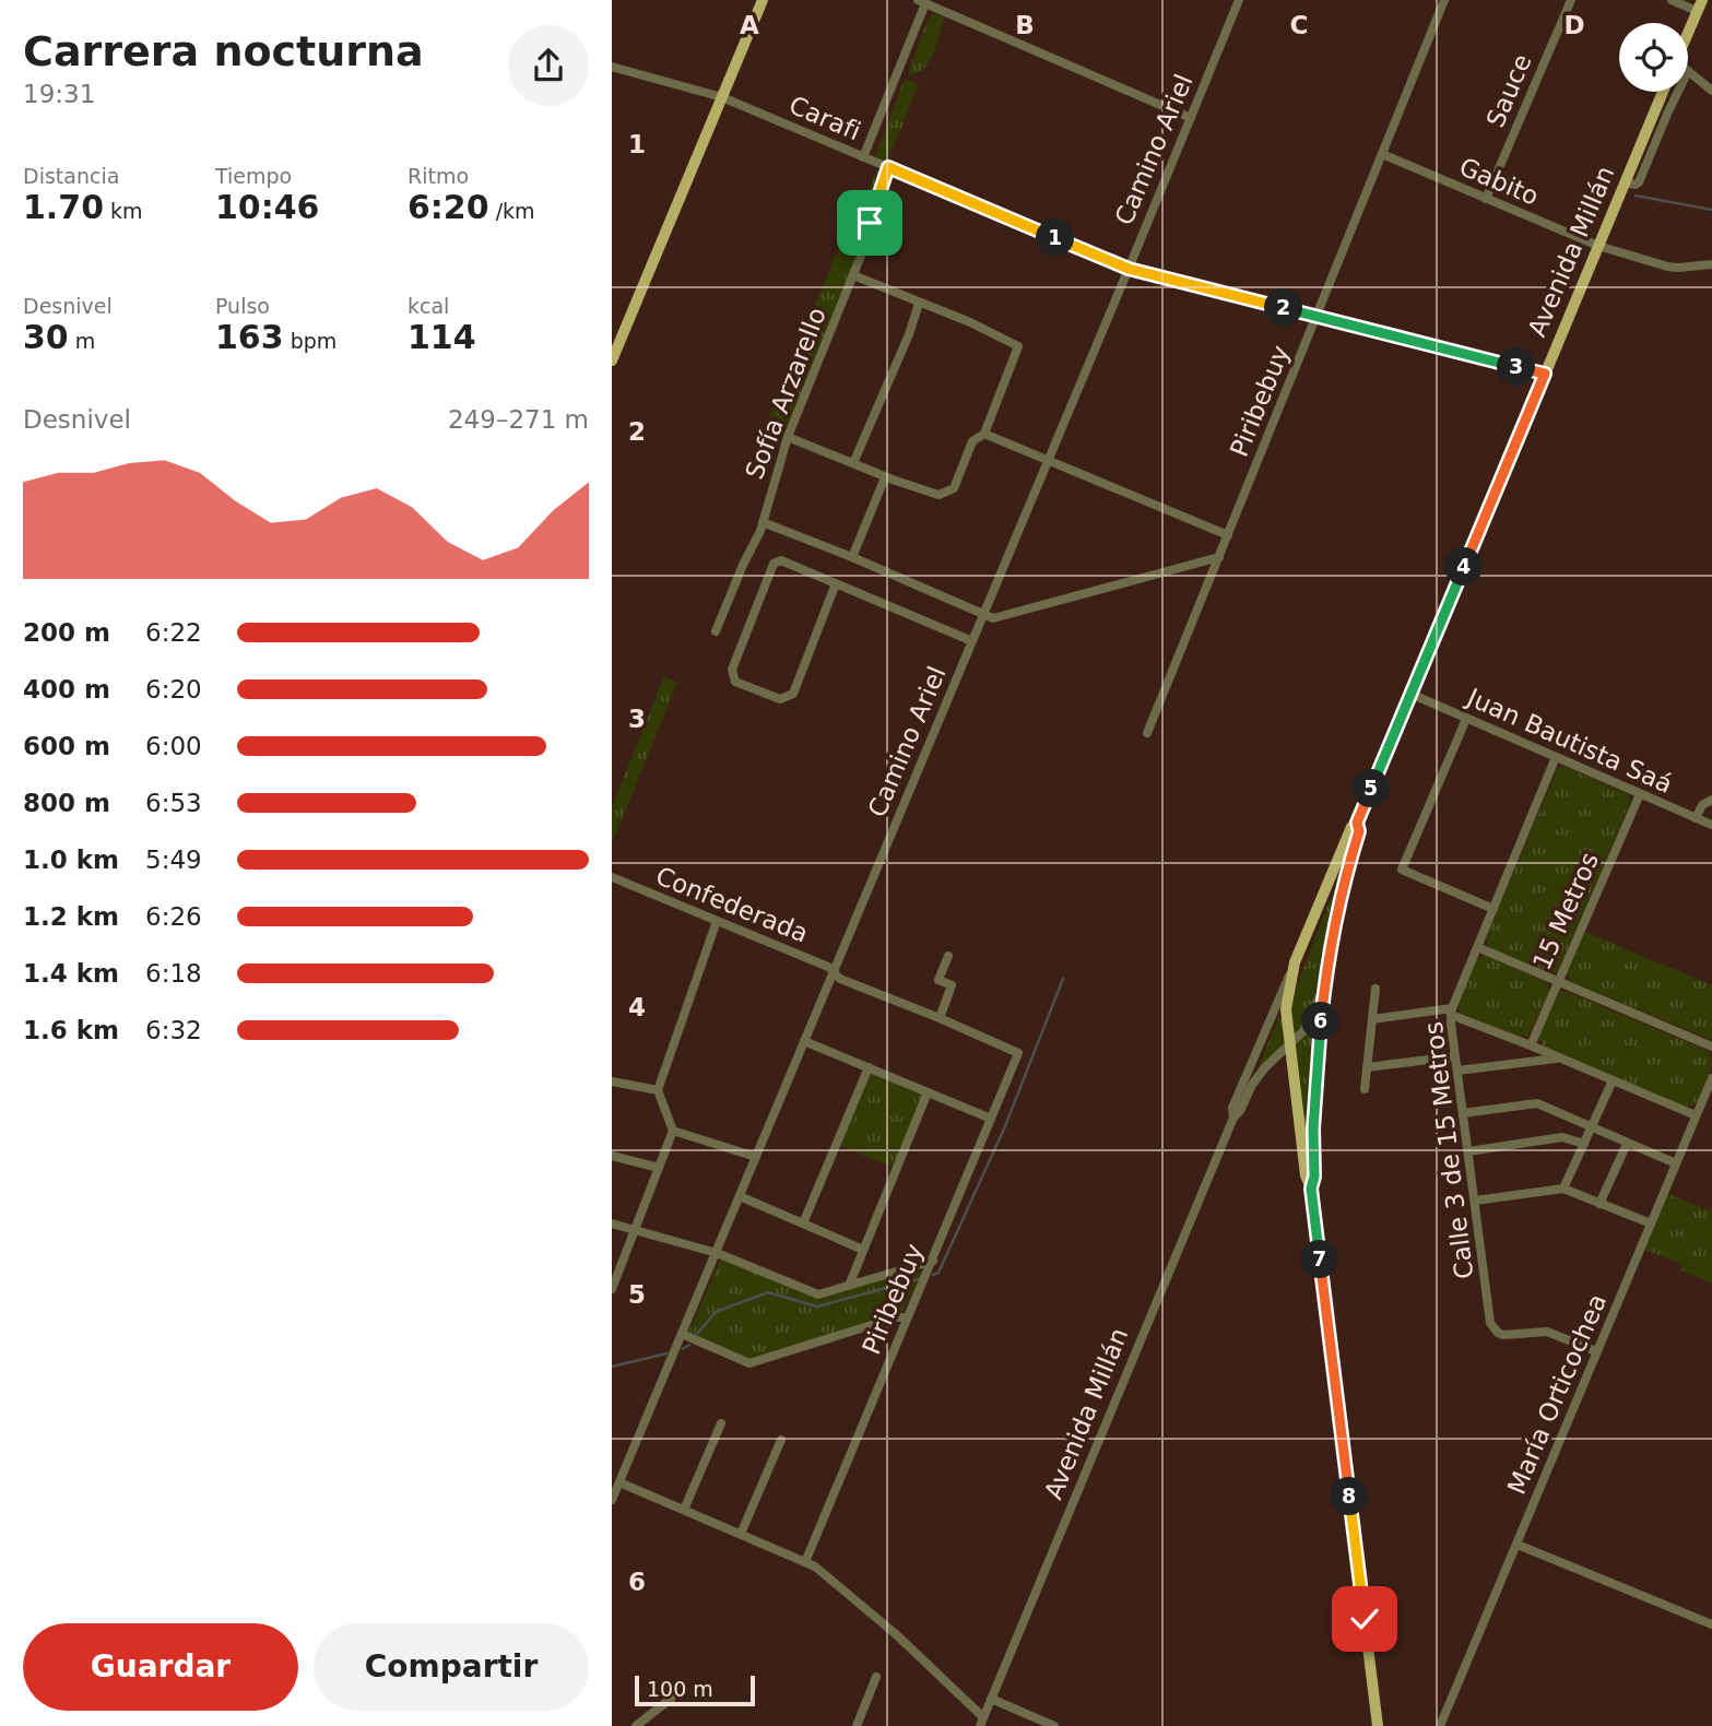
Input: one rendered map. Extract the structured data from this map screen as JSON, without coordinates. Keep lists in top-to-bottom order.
{
  "streets": {
    "main road": ["Avenida Millán"],
    "street": [
      "Sauce",
      "Carafi",
      "Camino Ariel",
      "Gabito",
      "Sofía Arzarello",
      "Piribebuy",
      "Juan Bautista Saá",
      "Confederada",
      "15 Metros",
      "Calle 3 de 15 Metros",
      "María Orticochea"
    ]
  },
  "crossings": [
    ["Sauce", "Gabito"],
    ["Carafi", "Camino Ariel"],
    ["Carafi", "Avenida Millán"],
    ["Carafi", "Sofía Arzarello"],
    ["Carafi", "Piribebuy"],
    ["Camino Ariel", "Confederada"],
    ["Gabito", "Avenida Millán"],
    ["Gabito", "Piribebuy"],
    ["Avenida Millán", "Juan Bautista Saá"],
    ["Piribebuy", "Confederada"],
    ["Juan Bautista Saá", "15 Metros"],
    ["Juan Bautista Saá", "Calle 3 de 15 Metros"],
    ["Calle 3 de 15 Metros", "María Orticochea"]
  ],
  "scale_bar": "100 m",
  "page": {
    "heading": ["Carrera nocturna", "19:31"],
    "stats": [
      ["Distancia", "1.70 km"],
      ["Tiempo", "10:46"],
      ["Ritmo", "6:20 /km"],
      ["Desnivel", "30 m"],
      ["Pulso", "163 bpm"],
      ["kcal", "114"]
    ],
    "pins": [
      "1",
      "2",
      "3",
      "4",
      "5",
      "6",
      "7",
      "8"
    ],
    "chart": ["Desnivel", "249–271 m"],
    "list": [
      {
        "name": "200 m",
        "note": "6:22"
      },
      {
        "name": "400 m",
        "note": "6:20"
      },
      {
        "name": "600 m",
        "note": "6:00"
      },
      {
        "name": "800 m",
        "note": "6:53"
      },
      {
        "name": "1.0 km",
        "note": "5:49"
      },
      {
        "name": "1.2 km",
        "note": "6:26"
      },
      {
        "name": "1.4 km",
        "note": "6:18"
      },
      {
        "name": "1.6 km",
        "note": "6:32"
      }
    ],
    "buttons": ["Guardar", "Compartir"],
    "scale": "100 m"
  },
  "grid": {
    "columns": [
      "A",
      "B",
      "C",
      "D"
    ],
    "rows": [
      "1",
      "2",
      "3",
      "4",
      "5",
      "6"
    ]
  }
}
